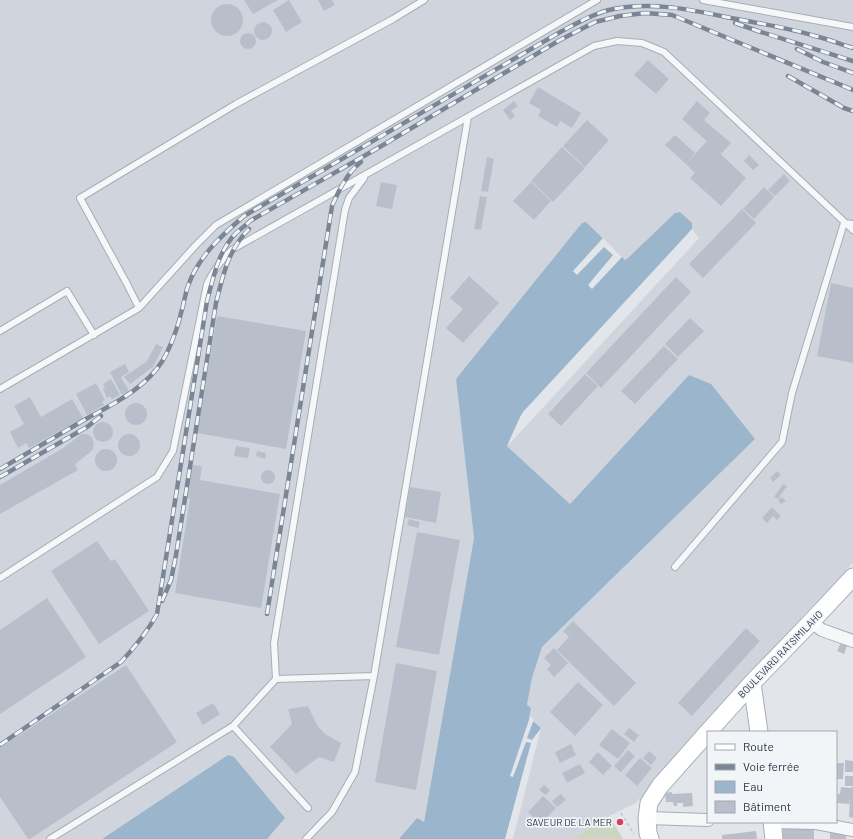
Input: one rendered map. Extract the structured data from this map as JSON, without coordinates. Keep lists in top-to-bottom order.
{
  "streets": {
    "main road": ["BOULEVARD RATSIMILAHO"]
  },
  "places": ["SAVEUR DE LA MER"],
  "legend": [
    "Route",
    "Voie ferrée",
    "Eau",
    "Bâtiment"
  ]
}
